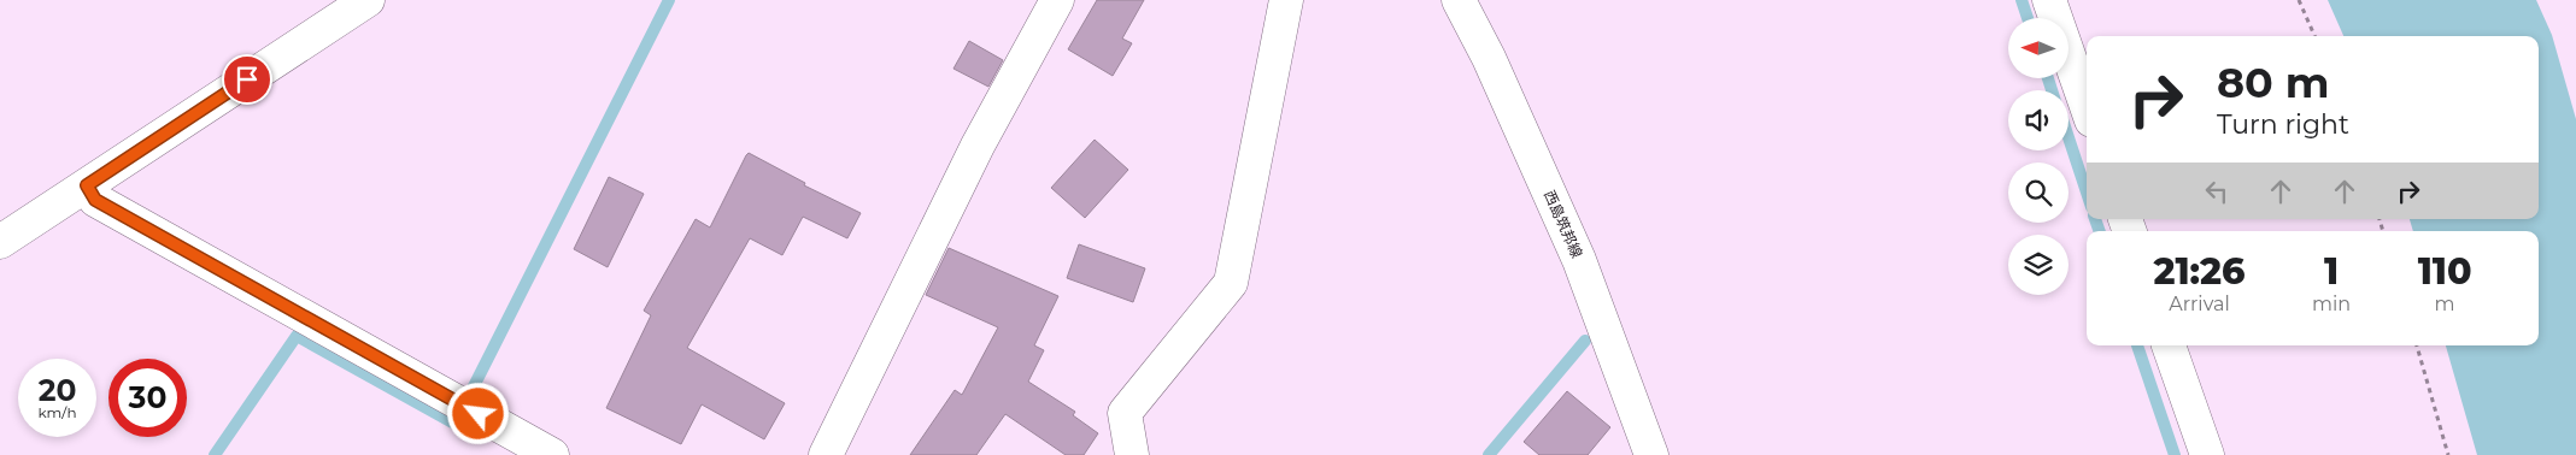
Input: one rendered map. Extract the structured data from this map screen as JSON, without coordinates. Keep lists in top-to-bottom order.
{
  "streets": {
    "street": ["西島筑邦線"]
  },
  "north": "left",
  "page": {
    "turn": ["80 m", "Turn right"],
    "eta": [
      "21:26",
      "Arrival",
      "1",
      "min",
      "110",
      "m"
    ],
    "speed": "20 km/h",
    "limit": "30"
  }
}
